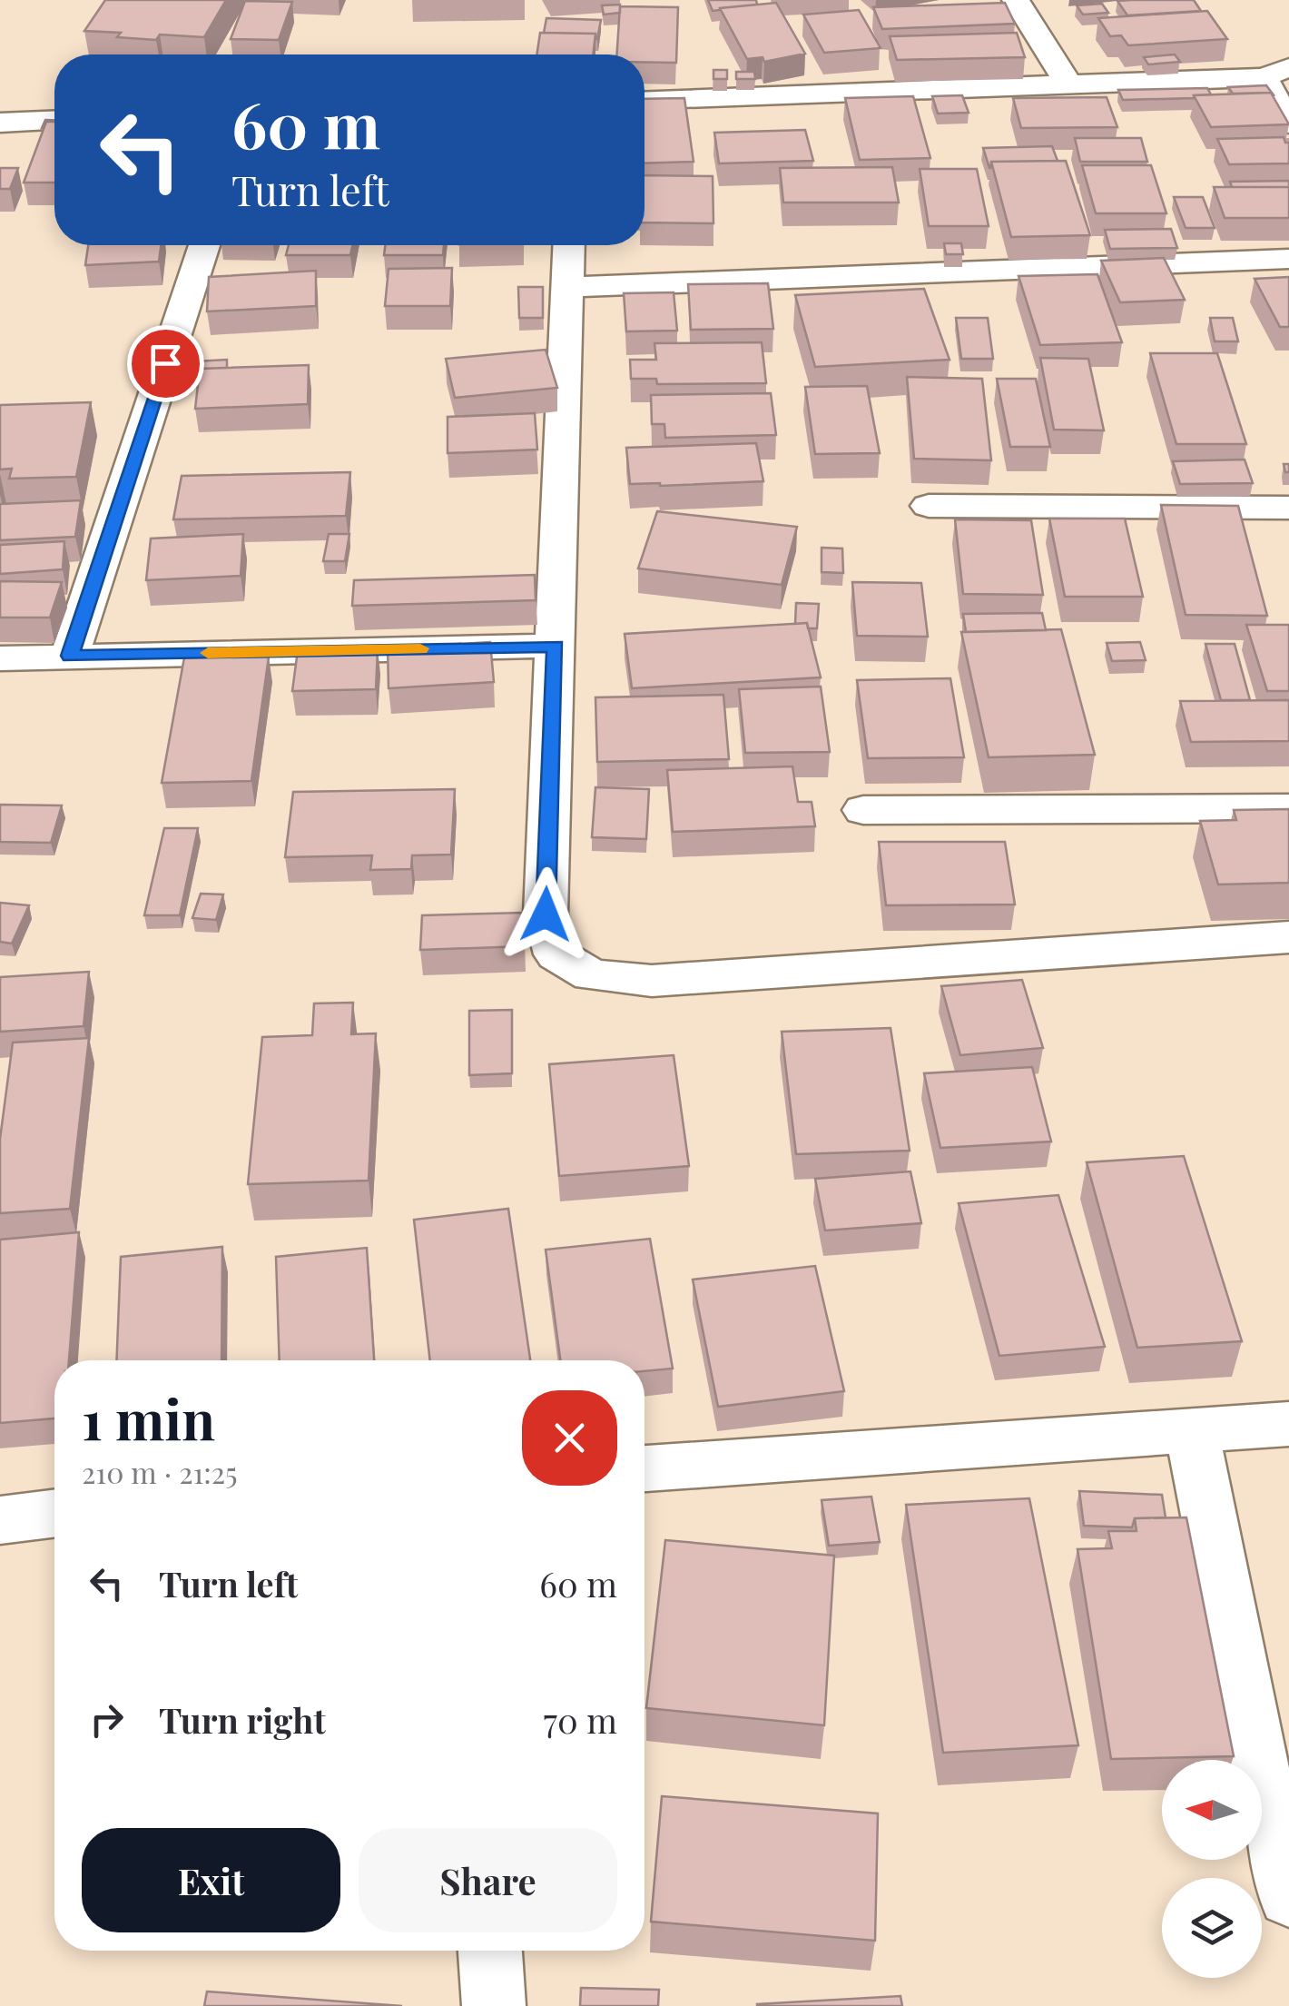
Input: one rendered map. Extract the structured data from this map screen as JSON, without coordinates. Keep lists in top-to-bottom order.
{
  "north": "left",
  "page": {
    "turn": ["60 m", "Turn left"],
    "heading": ["1 min", "210 m · 21:25"],
    "list": [
      {
        "name": "Turn left",
        "value": "60 m"
      },
      {
        "name": "Turn right",
        "value": "70 m"
      }
    ],
    "buttons": ["Exit", "Share"]
  }
}
